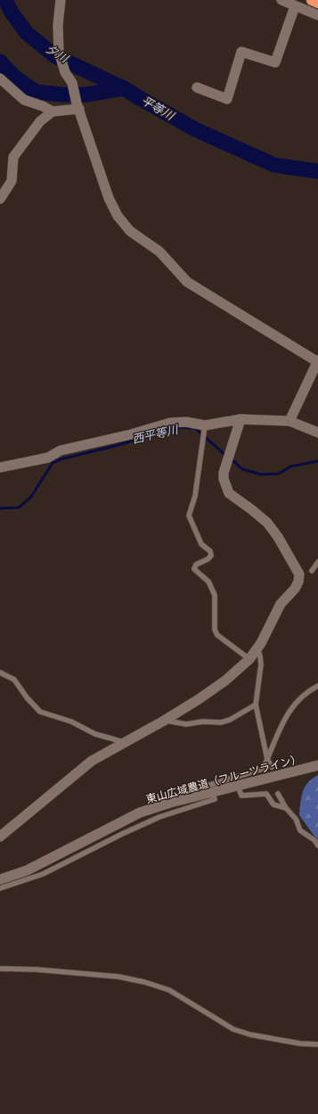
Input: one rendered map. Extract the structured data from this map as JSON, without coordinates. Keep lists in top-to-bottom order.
{
  "streets": {
    "street": ["東山広域農道（フルーツライン）"]
  },
  "water": ["夕川", "平等川", "西平等川"]
}
